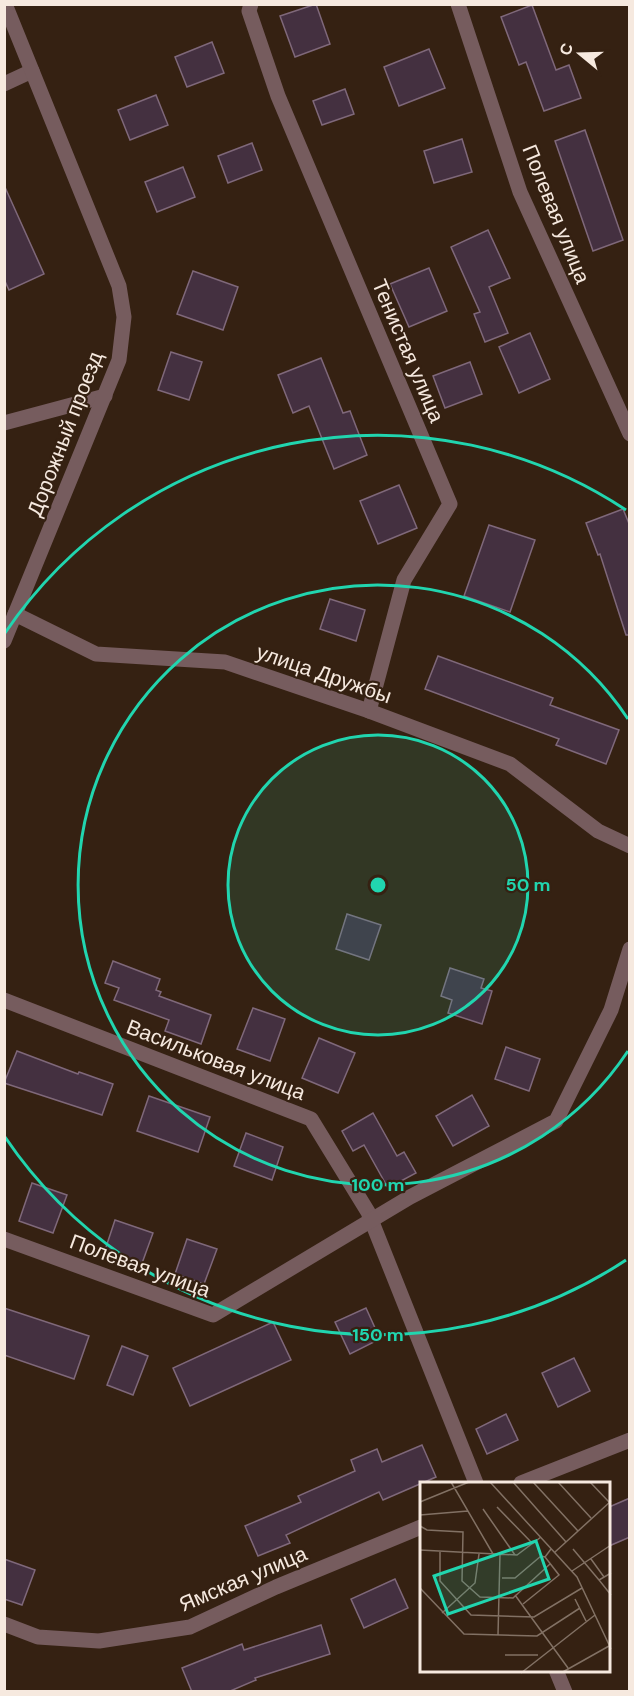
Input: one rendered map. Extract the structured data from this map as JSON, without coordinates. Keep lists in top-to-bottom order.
{
  "streets": {
    "street": [
      "Полевая улица",
      "Тенистая улица",
      "Дорожный проезд",
      "улица Дружбы",
      "Васильковая улица",
      "Ямская улица"
    ]
  },
  "crossings": [
    ["Полевая улица", "Васильковая улица"],
    ["Тенистая улица", "улица Дружбы"],
    ["Дорожный проезд", "улица Дружбы"]
  ],
  "north": "left",
  "rings": ["50 m", "100 m", "150 m"]
}
